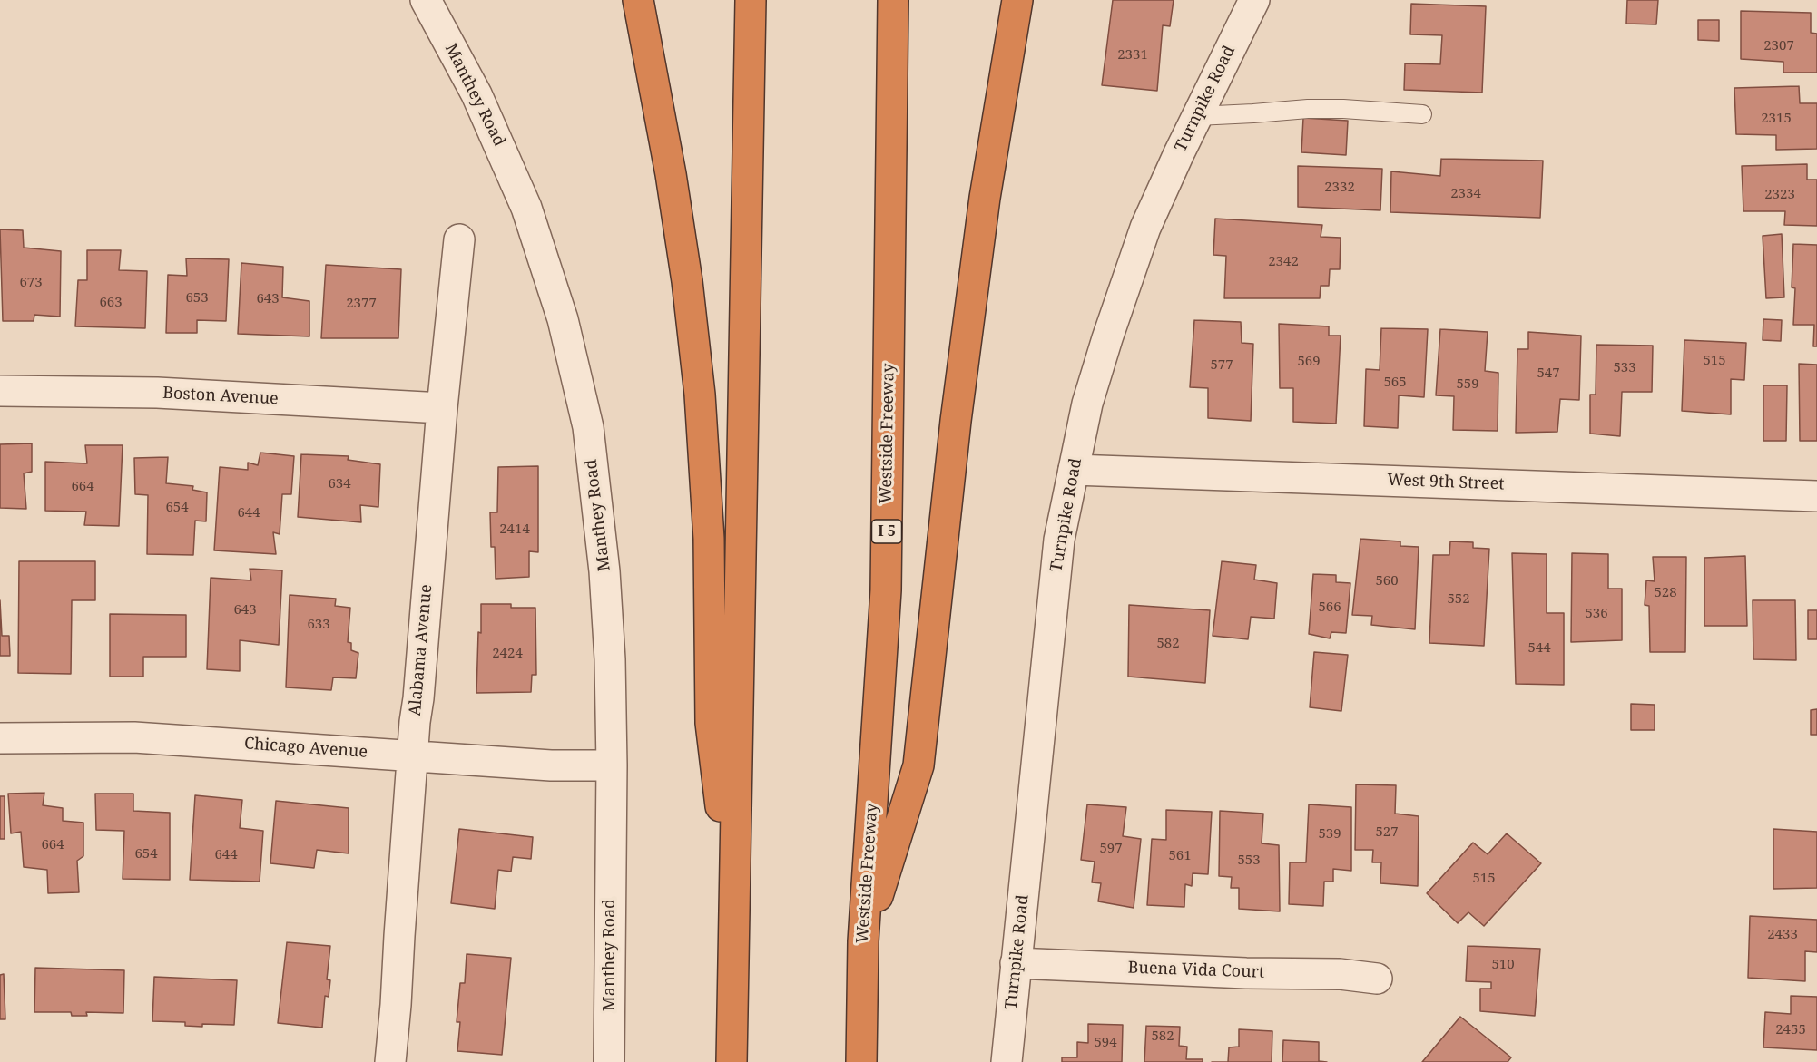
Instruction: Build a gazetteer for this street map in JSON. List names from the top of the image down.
{
  "streets": {
    "highway": ["Westside Freeway", "I 5"],
    "street": [
      "Manthey Road",
      "Turnpike Road",
      "Boston Avenue",
      "West 9th Street",
      "Alabama Avenue",
      "Chicago Avenue",
      "Buena Vida Court"
    ]
  },
  "crossings": [
    ["Manthey Road", "Chicago Avenue"],
    ["Turnpike Road", "West 9th Street"],
    ["Turnpike Road", "Buena Vida Court"],
    ["Boston Avenue", "Alabama Avenue"],
    ["Alabama Avenue", "Chicago Avenue"]
  ],
  "house_numbers": [
    "2307",
    "2331",
    "2315",
    "2332",
    "2334",
    "2323",
    "2342",
    "673",
    "653",
    "643",
    "663",
    "2377",
    "515",
    "569",
    "577",
    "533",
    "547",
    "565",
    "559",
    "634",
    "664",
    "654",
    "644",
    "2414",
    "560",
    "528",
    "552",
    "566",
    "643",
    "536",
    "633",
    "582",
    "544",
    "2424",
    "527",
    "539",
    "664",
    "597",
    "654",
    "644",
    "561",
    "553",
    "515",
    "2433",
    "510",
    "2455",
    "582",
    "594"
  ]
}
